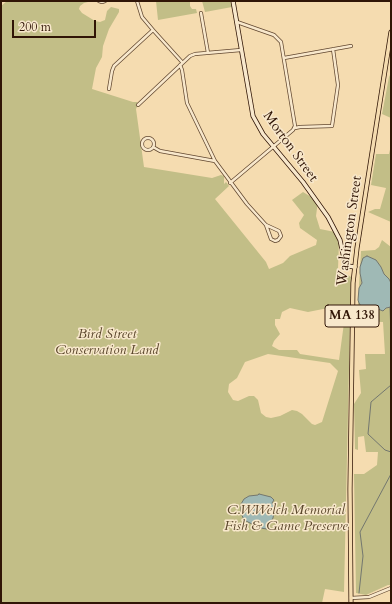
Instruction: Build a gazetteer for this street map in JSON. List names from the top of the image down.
{
  "streets": {
    "main road": ["Washington Street", "MA 138"],
    "street": ["Morton Street"]
  },
  "crossings": [
    ["Morton Street", "Washington Street"]
  ],
  "parks": ["Bird Street Conservation Land", "C.W.Welch Memorial Fish & Game Preserve"],
  "scale_bar": "200 m"
}
